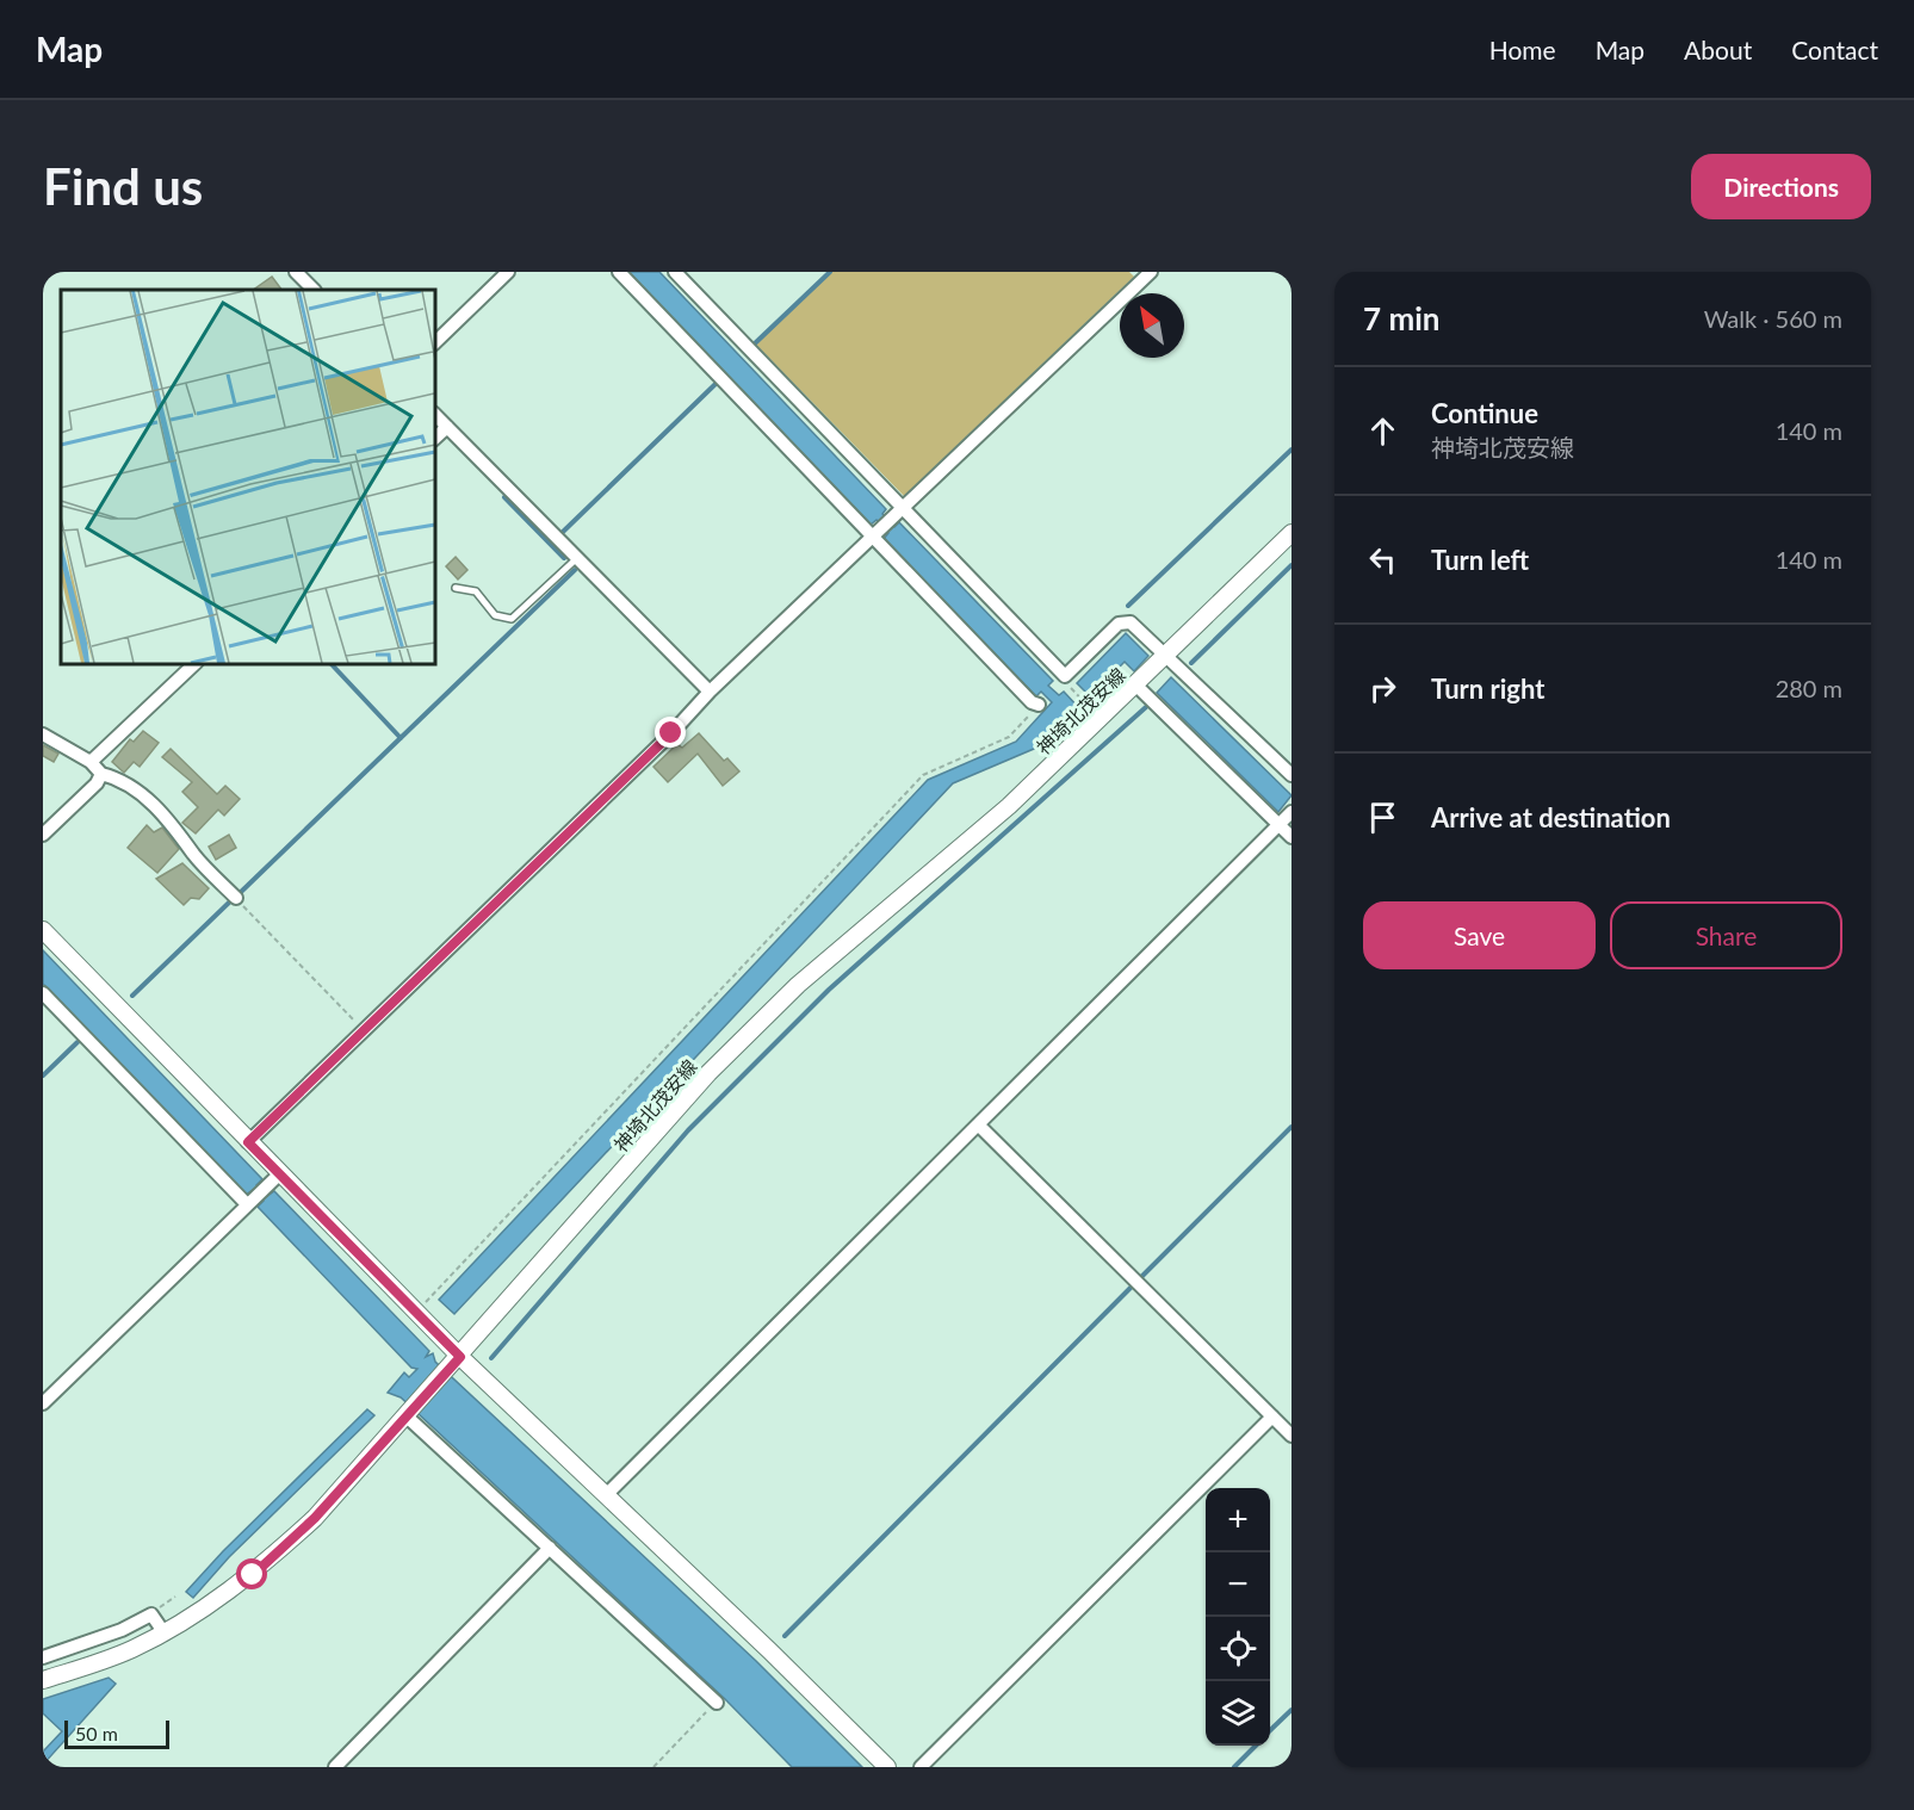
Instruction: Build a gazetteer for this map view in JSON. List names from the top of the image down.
{
  "streets": {
    "main road": ["神埼北茂安線"]
  },
  "scale_bar": "50 m",
  "north": "top left",
  "page": {
    "header": "Map",
    "nav": [
      "Home",
      "Map",
      "About",
      "Contact"
    ],
    "buttons": [
      "Directions",
      ["Save", "Share"]
    ],
    "title": "Find us",
    "heading": ["7 min", "Walk · 560 m"],
    "list": [
      ["Continue", "神埼北茂安線", "140 m"],
      ["Turn left", "140 m"],
      ["Turn right", "280 m"],
      "Arrive at destination"
    ],
    "map_buttons": ["+", "−"],
    "scale": "50 m"
  }
}
